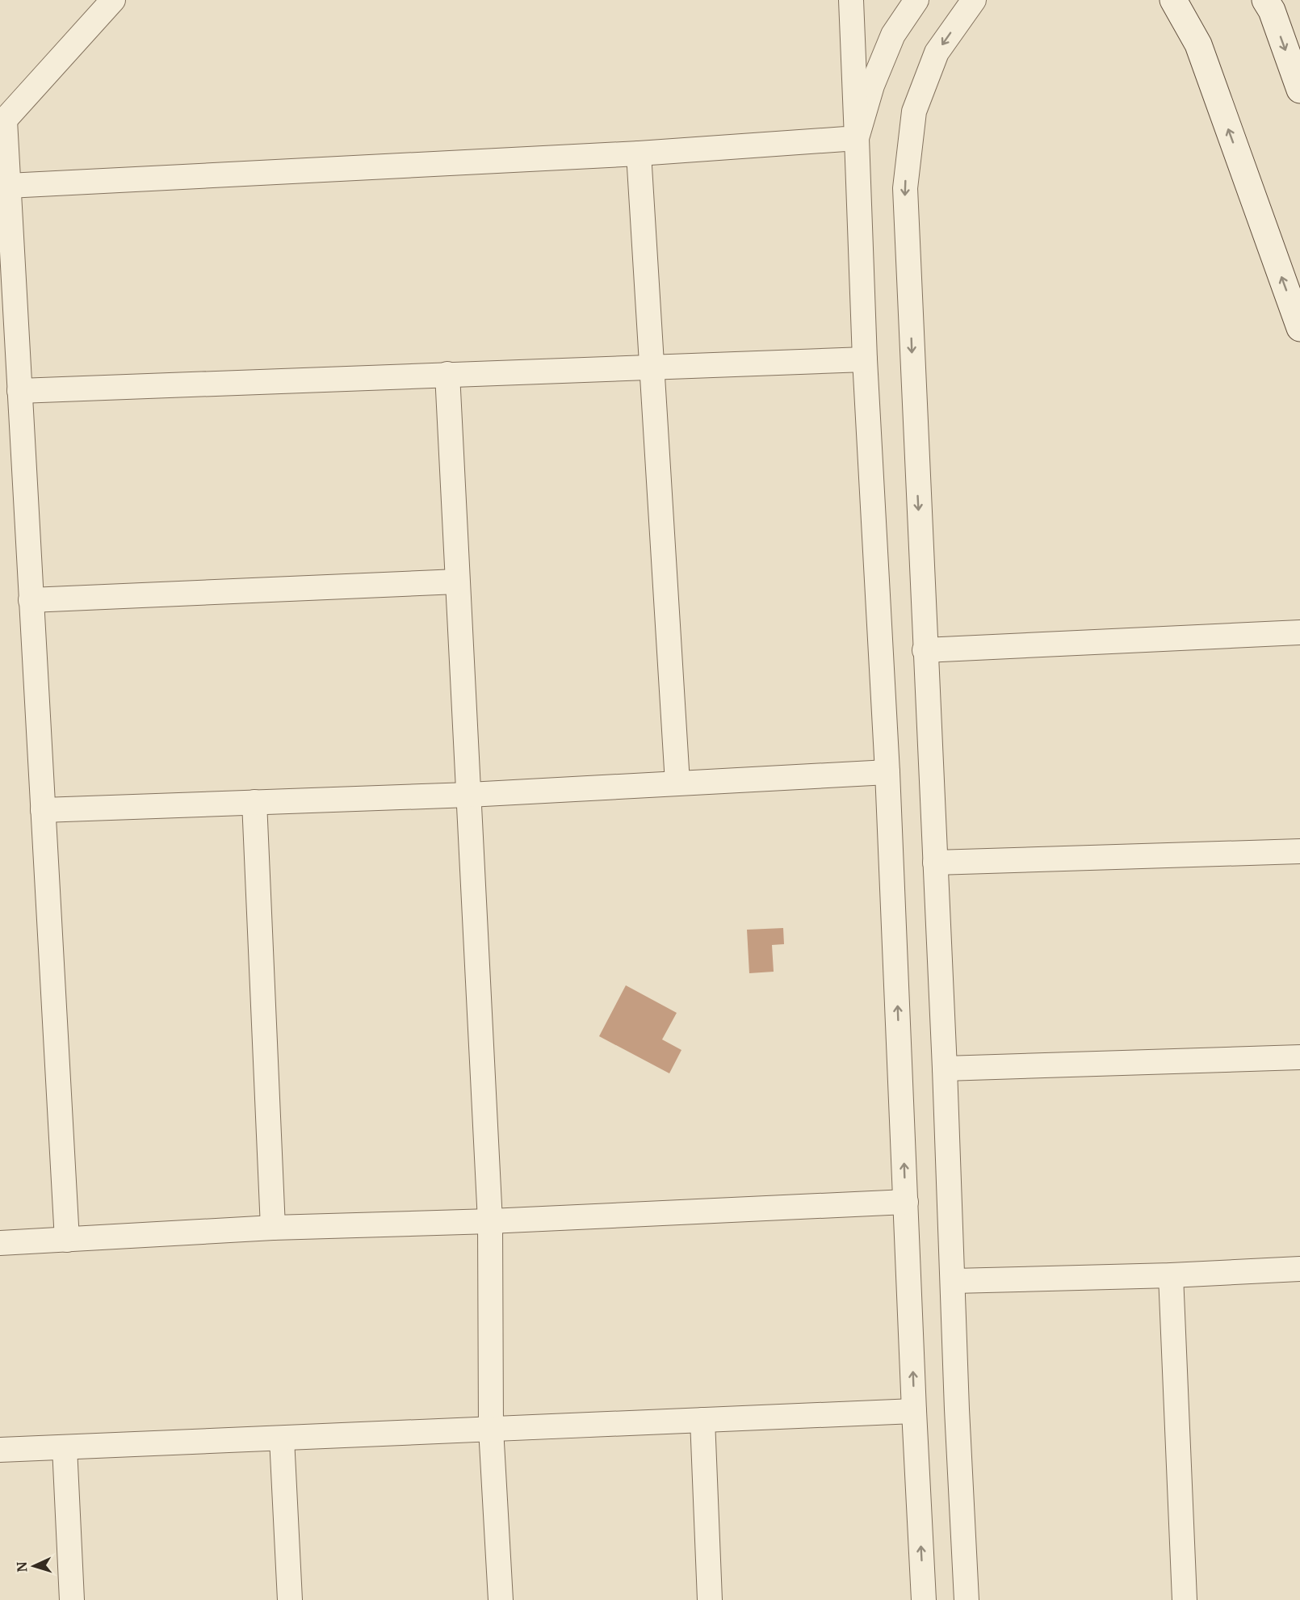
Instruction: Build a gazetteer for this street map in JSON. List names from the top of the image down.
{
  "north": "left"
}
